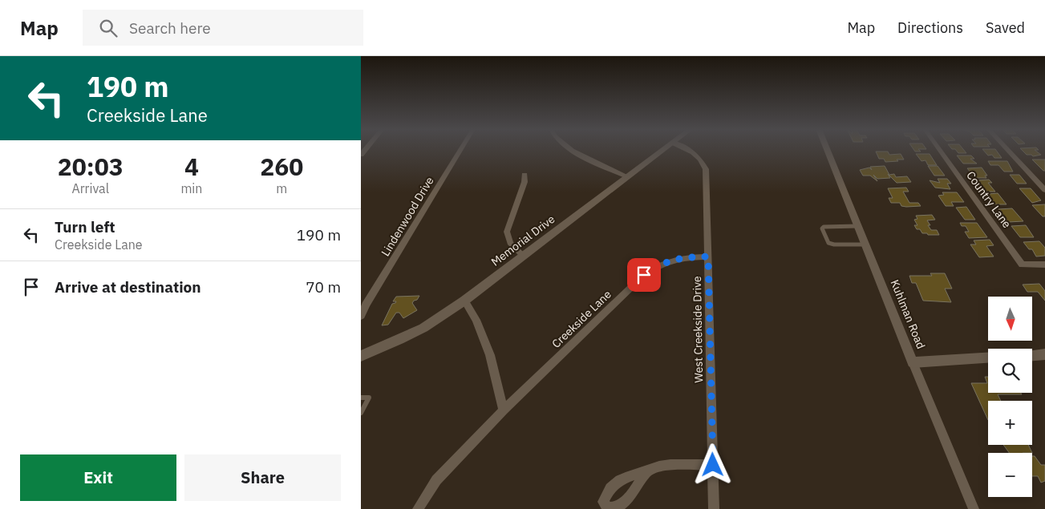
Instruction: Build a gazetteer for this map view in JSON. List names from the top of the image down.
{
  "streets": {
    "street": [
      "Country Lane",
      "Lindenwood Drive",
      "Memorial Drive",
      "Kuhlman Road",
      "Creekside Lane",
      "West Creekside Drive"
    ]
  },
  "crossings": [
    ["Creekside Lane", "West Creekside Drive"]
  ],
  "north": "bottom",
  "page": {
    "header": "Map",
    "search": "Search here",
    "nav": ["Map", "Directions", "Saved"],
    "turn": ["190 m", "Creekside Lane"],
    "eta": [
      "20:03",
      "Arrival",
      "4",
      "min",
      "260",
      "m"
    ],
    "list": [
      {
        "name": "Turn left",
        "note": "Creekside Lane",
        "value": "190 m"
      },
      {
        "name": "Arrive at destination",
        "value": "70 m"
      }
    ],
    "map_buttons": ["+", "−"],
    "buttons": ["Exit", "Share"]
  }
}
